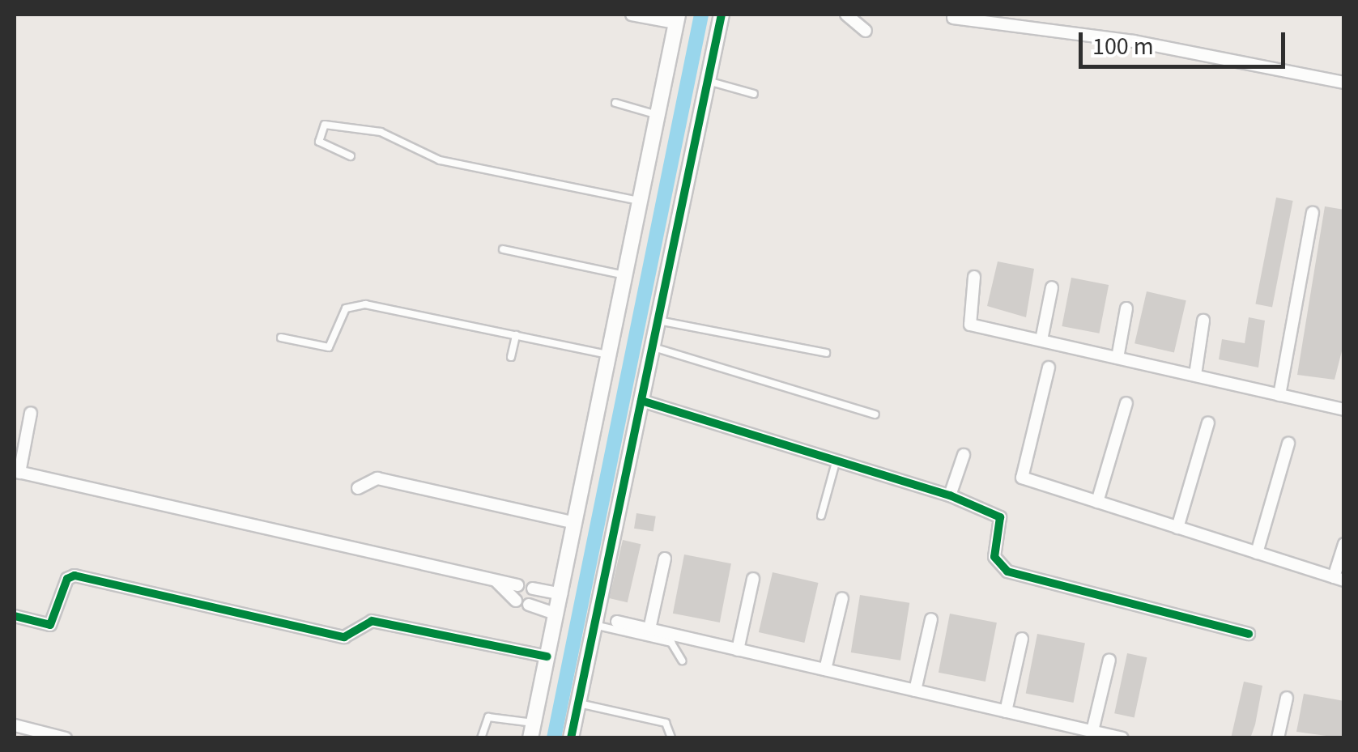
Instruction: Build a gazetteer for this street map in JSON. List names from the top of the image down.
{
  "scale_bar": "100 m"
}
